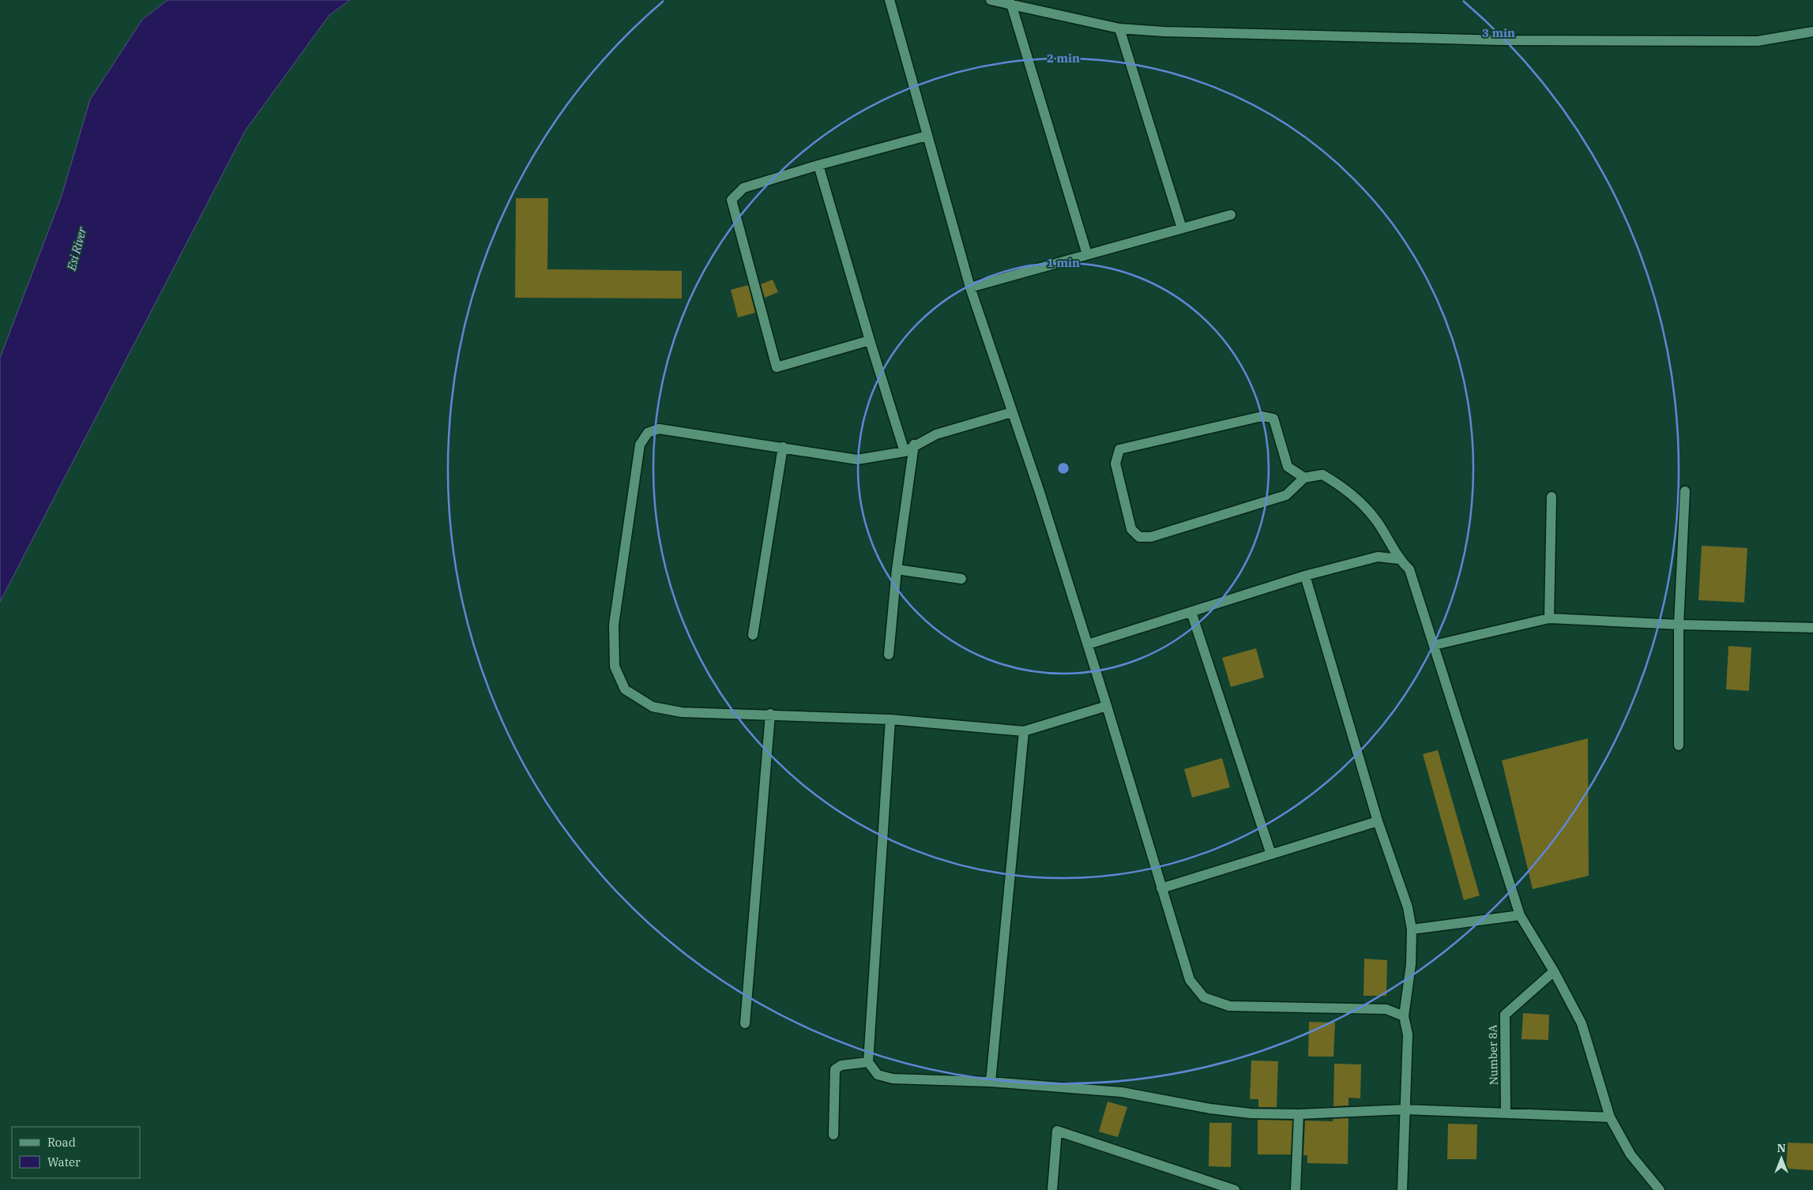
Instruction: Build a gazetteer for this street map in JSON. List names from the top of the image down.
{
  "streets": {
    "street": ["Number 8A"]
  },
  "water": ["Esi River"],
  "legend": ["Road", "Water"],
  "north": "top",
  "rings": ["3 min", "2 min", "1 min"]
}
